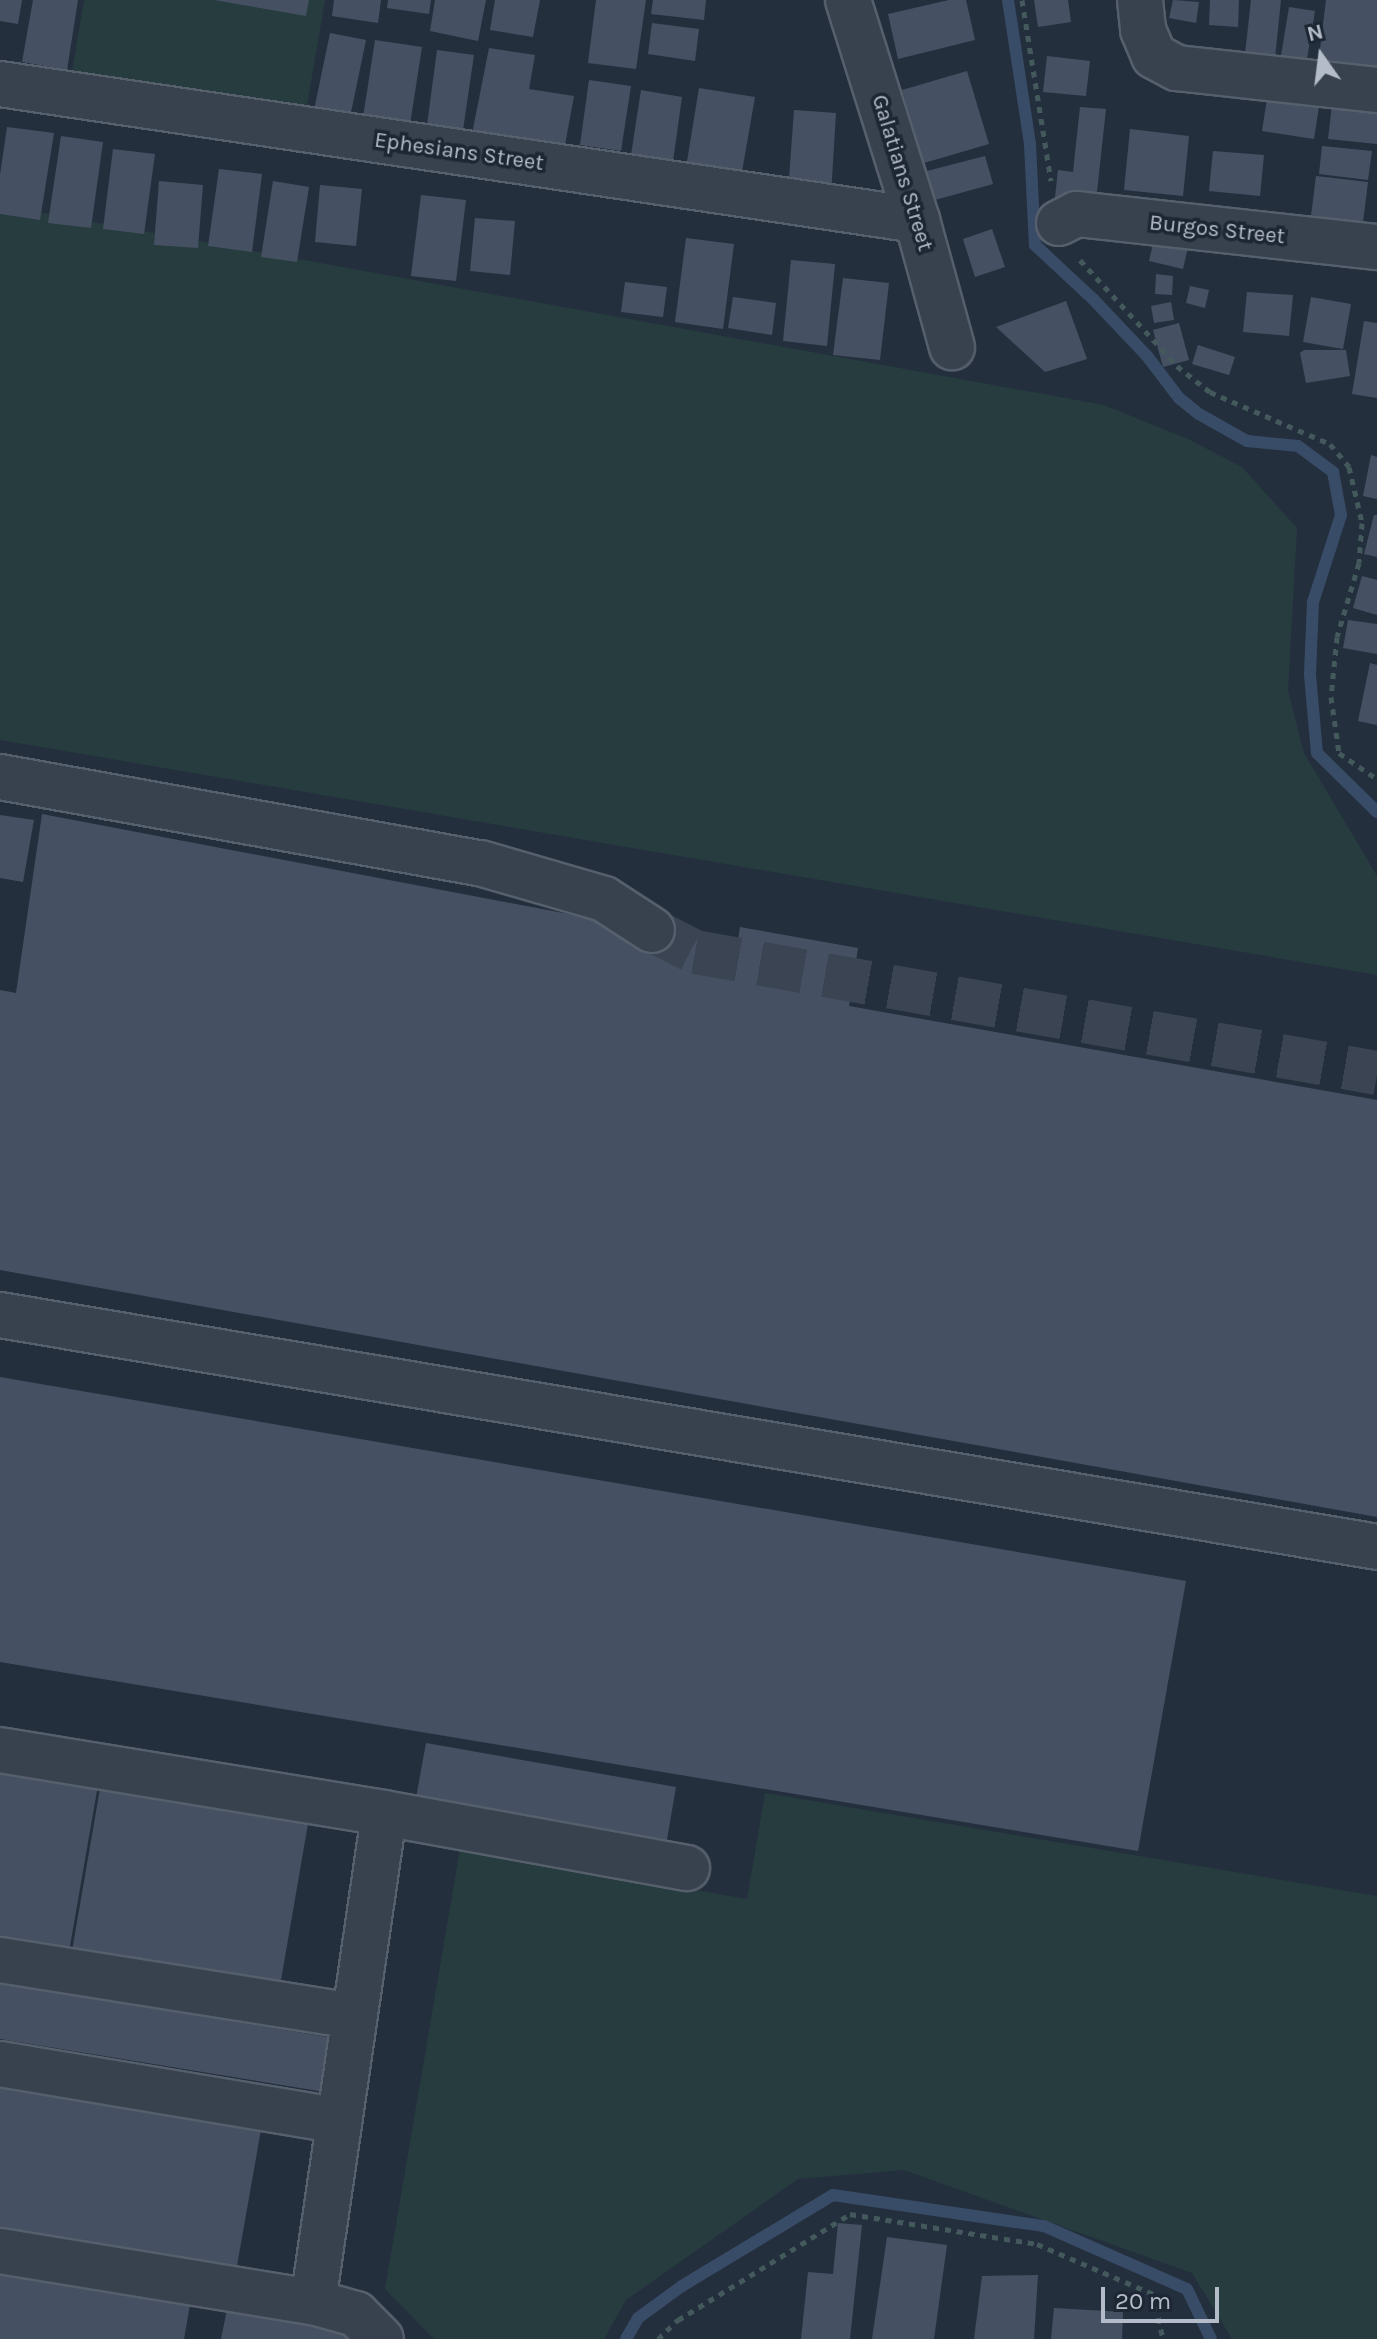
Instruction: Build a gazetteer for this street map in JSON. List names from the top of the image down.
{
  "streets": {
    "street": ["Ephesians Street", "Galatians Street", "Burgos Street"]
  },
  "crossings": [
    ["Ephesians Street", "Galatians Street"]
  ],
  "scale_bar": "20 m",
  "north": "top"
}
